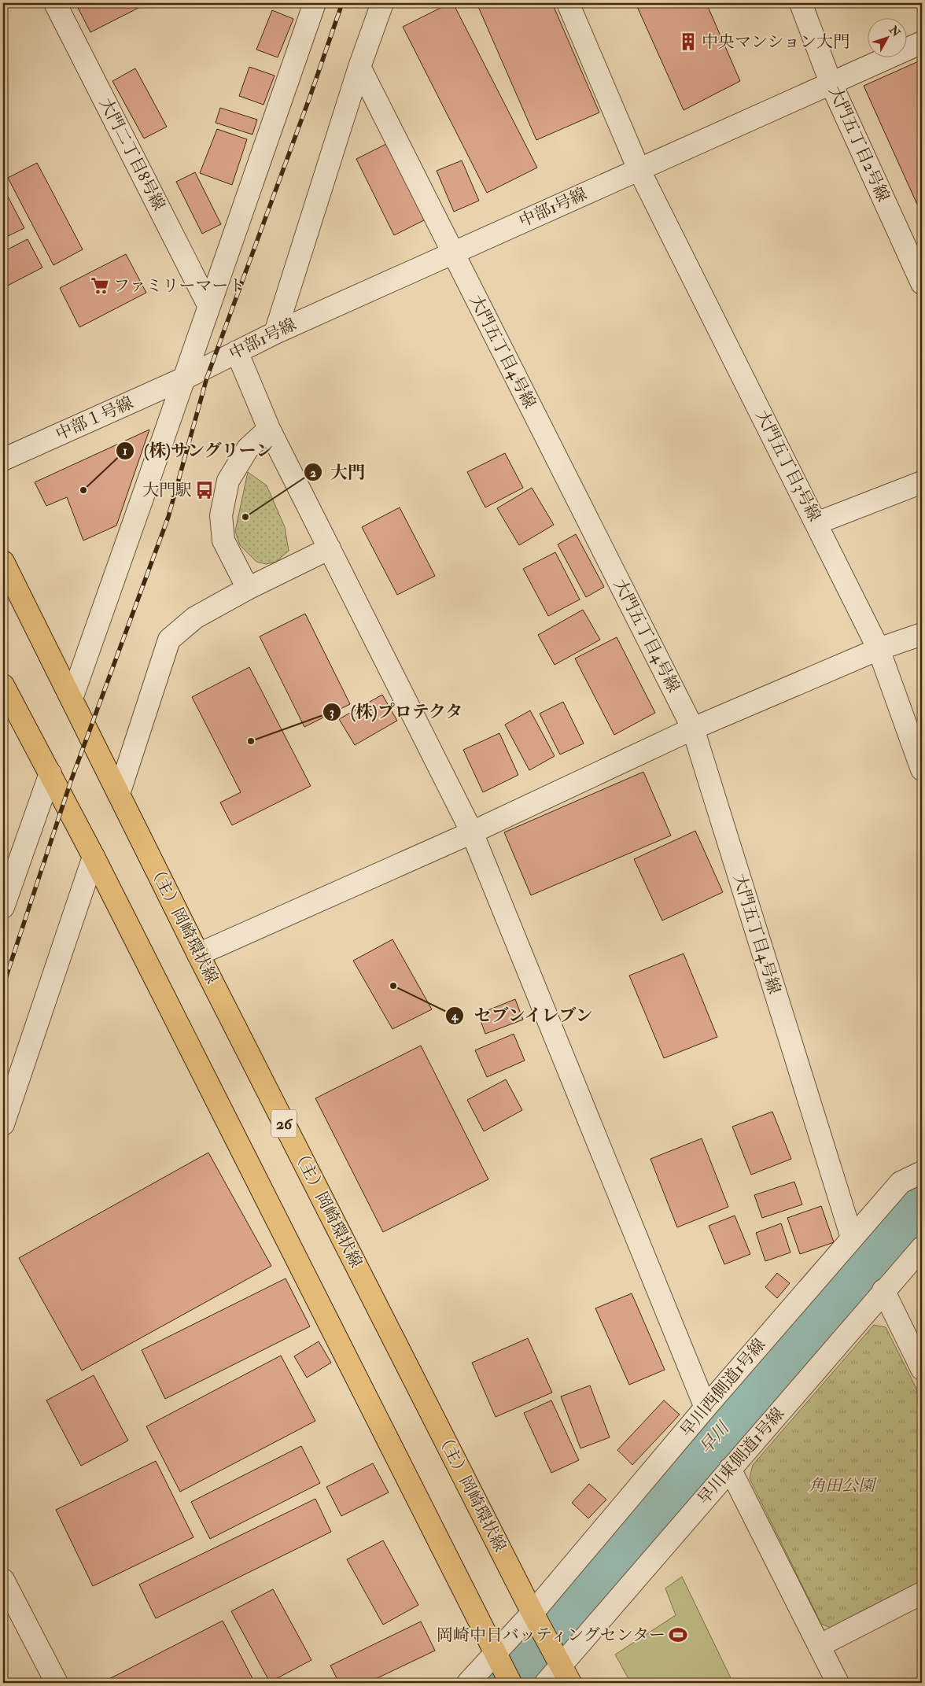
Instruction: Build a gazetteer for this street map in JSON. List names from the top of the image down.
{
  "streets": {
    "main road": ["（主）岡崎環状線", "26"],
    "street": [
      "大門五丁目2号線",
      "大門二丁目8号線",
      "中部1号線",
      "大門五丁目4号線",
      "中部１号線",
      "大門五丁目3号線",
      "早川西側道1号線",
      "早川東側道1号線"
    ]
  },
  "crossings": [
    ["大門五丁目2号線", "中部1号線"],
    ["中部1号線", "大門五丁目4号線"],
    ["中部1号線", "中部１号線"],
    ["中部1号線", "大門五丁目3号線"],
    ["大門五丁目4号線", "早川西側道1号線"],
    ["（主）岡崎環状線", "早川西側道1号線"],
    ["（主）岡崎環状線", "早川東側道1号線"]
  ],
  "water": ["早川"],
  "parks": ["角田公園"],
  "places": {
    "building": ["中央マンション大門"],
    "supermarket": ["ファミリーマート"],
    "other": [
      "(株)サングリーン",
      "大門",
      "(株)プロテクタ",
      "セブンイレブン"
    ],
    "bus stop": ["大門駅"],
    "sports": ["岡崎中日バッティングセンター"]
  },
  "north": "top right"
}
